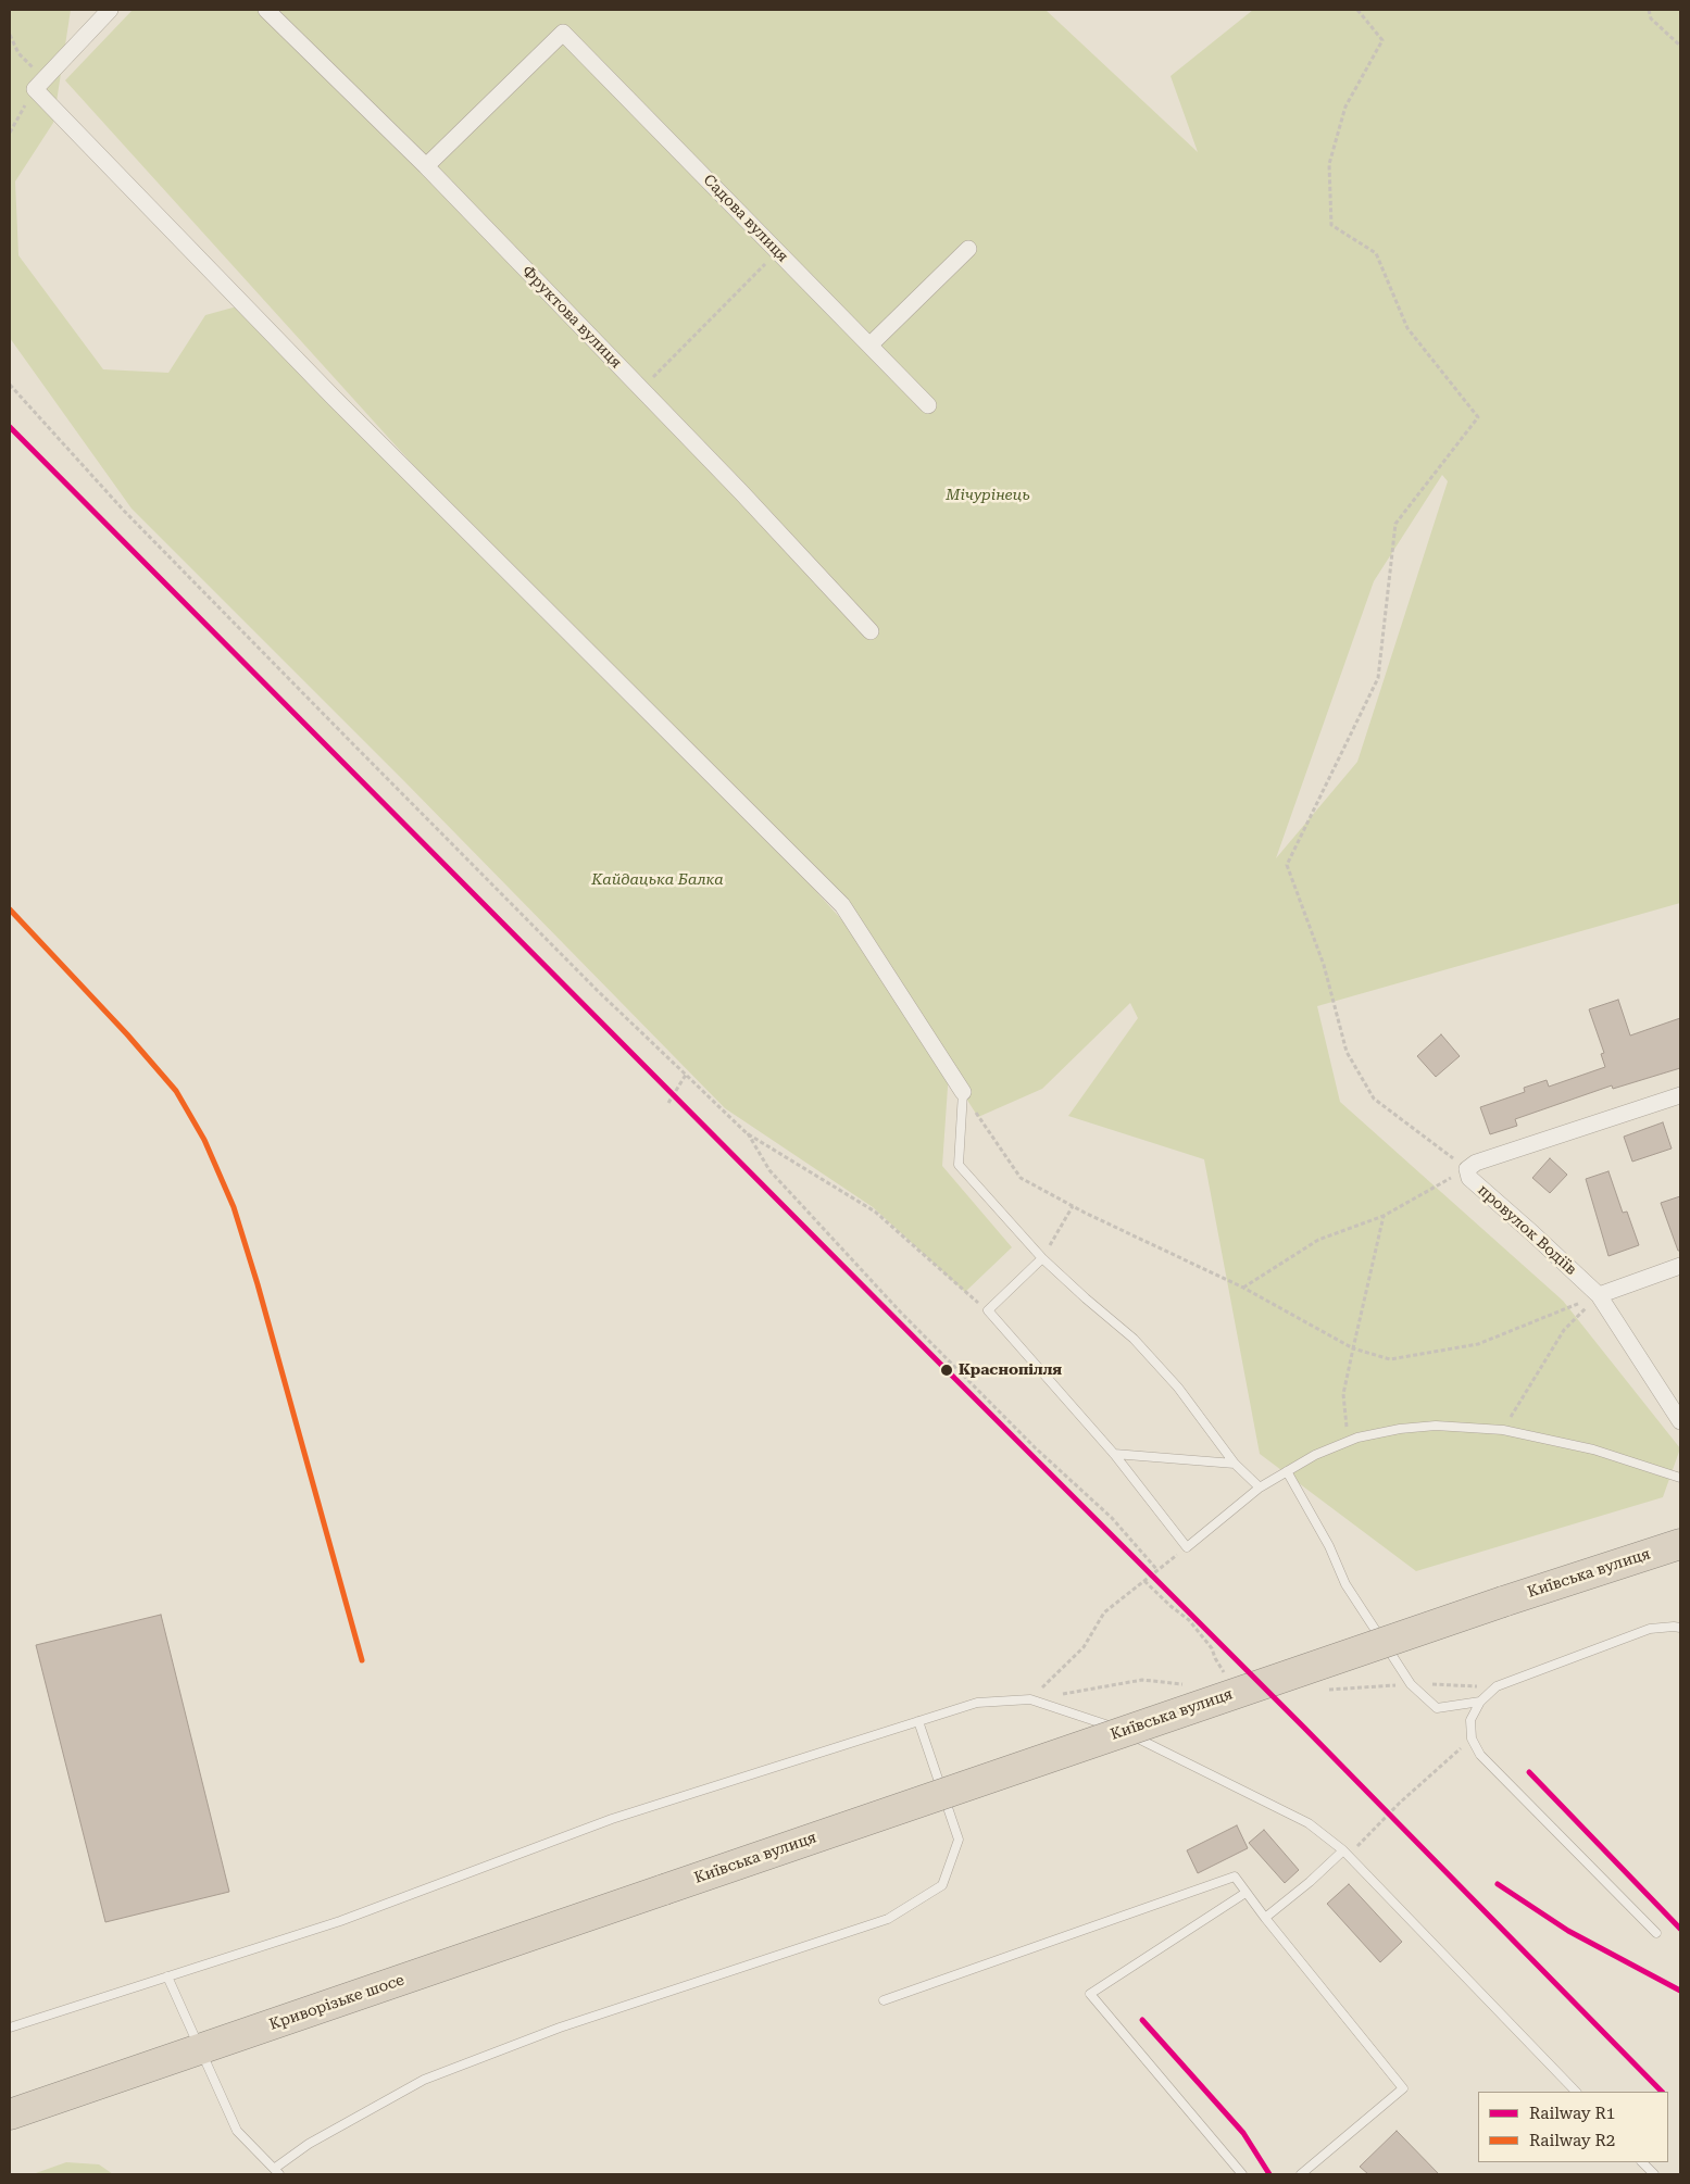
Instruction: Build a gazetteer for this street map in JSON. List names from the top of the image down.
{
  "streets": {
    "highway": ["Київська вулиця", "Криворізьке шосе"],
    "street": ["Садова вулиця", "Фруктова вулиця", "провулок Водіїв"]
  },
  "crossings": [
    ["Садова вулиця", "Фруктова вулиця"],
    ["Київська вулиця", "Криворізьке шосе"]
  ],
  "parks": ["Мічурінець", "Кайдацька Балка"],
  "places": ["Краснопілля"],
  "lines": ["rail line R1", "rail line R2"],
  "legend": ["Railway R1", "Railway R2"]
}
